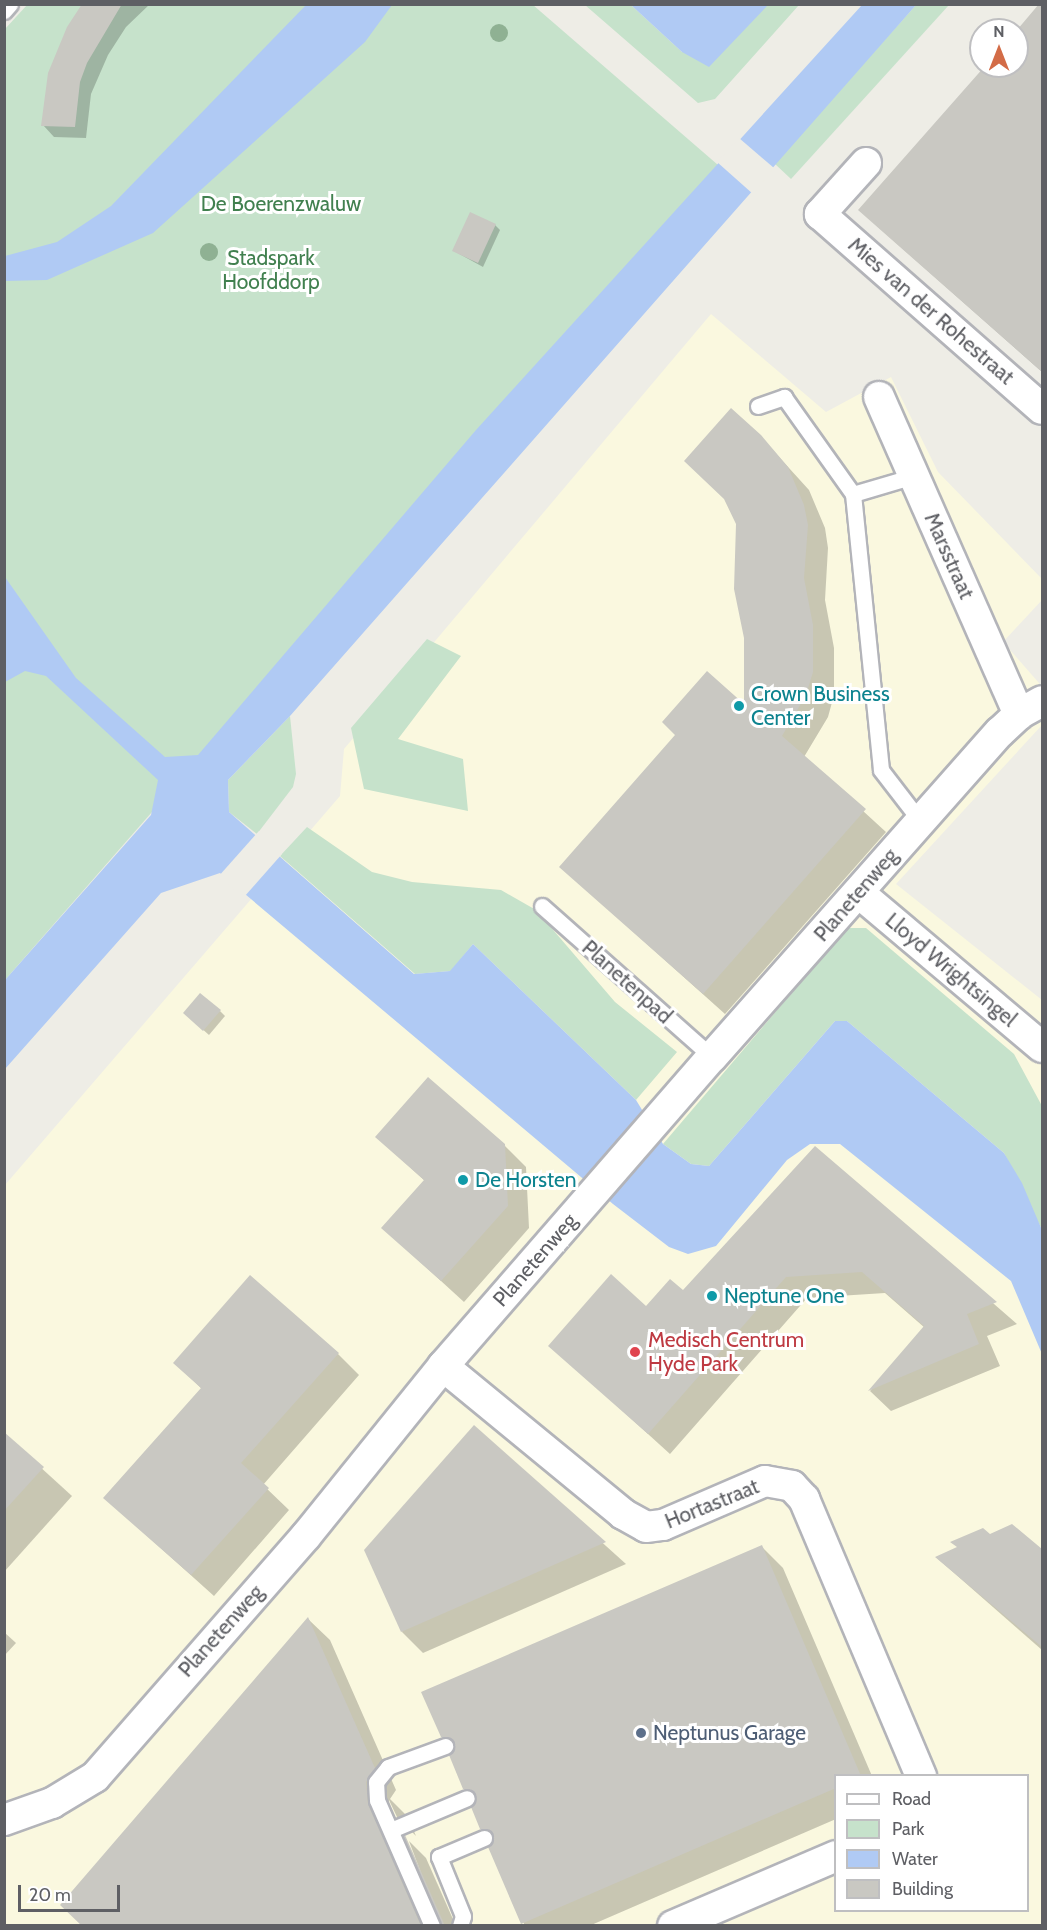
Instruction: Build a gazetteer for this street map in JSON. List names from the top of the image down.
{
  "streets": {
    "street": [
      "Mies van der Rohestraat",
      "Marsstraat",
      "Planetenweg",
      "Lloyd Wrightsingel",
      "Hortastraat"
    ],
    "lane": ["Planetenpad"]
  },
  "crossings": [
    ["Marsstraat", "Planetenweg"],
    ["Planetenweg", "Lloyd Wrightsingel"],
    ["Planetenweg", "Planetenpad"],
    ["Planetenweg", "Hortastraat"]
  ],
  "parks": ["De Boerenzwaluw", "Stadspark Hoofddorp"],
  "places": [
    "Crown Business Center",
    "De Horsten",
    "Neptune One",
    "Medisch Centrum Hyde Park",
    "Neptunus Garage"
  ],
  "legend": [
    "Road",
    "Park",
    "Water",
    "Building"
  ],
  "scale_bar": "20 m",
  "north": "top"
}
